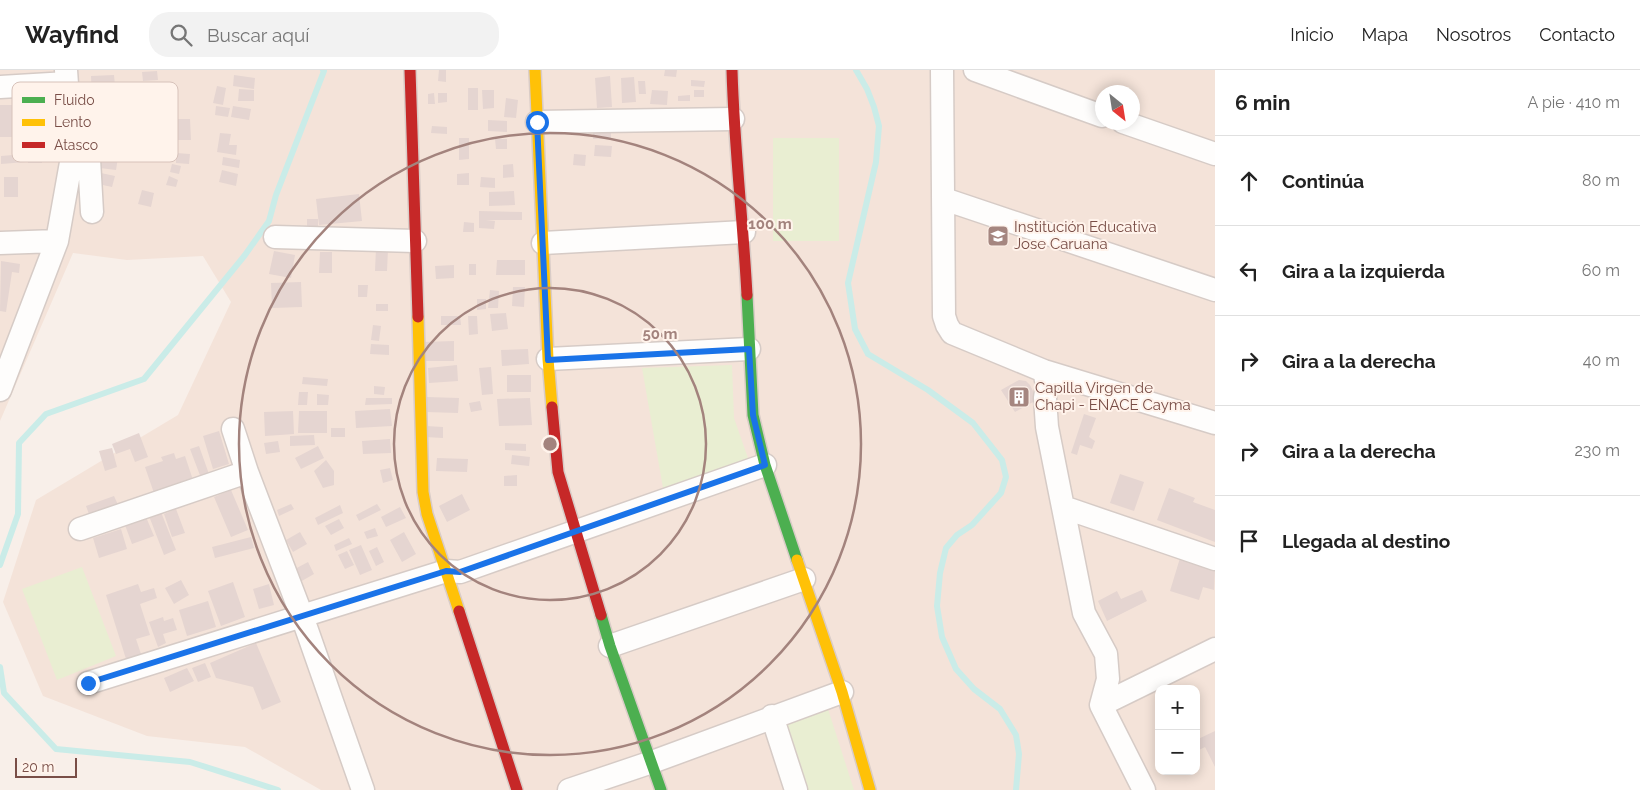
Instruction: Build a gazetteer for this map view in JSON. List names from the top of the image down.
{
  "places": {
    "school or university": ["Institución Educativa Jose Caruana"],
    "building": ["Capilla Virgen de Chapi - ENACE Cayma"]
  },
  "legend": ["Fluido", "Lento", "Atasco"],
  "scale_bar": "20 m",
  "north": "bottom right",
  "page": {
    "header": "Wayfind",
    "search": "Buscar aquí",
    "nav": [
      "Inicio",
      "Mapa",
      "Nosotros",
      "Contacto"
    ],
    "heading": ["6 min", "A pie · 410 m"],
    "list": [
      ["Continúa", "80 m"],
      ["Gira a la izquierda", "60 m"],
      ["Gira a la derecha", "40 m"],
      ["Gira a la derecha", "230 m"],
      "Llegada al destino"
    ],
    "map_buttons": ["+", "−"],
    "scale": "20 m"
  },
  "rings": ["100 m", "50 m"]
}
